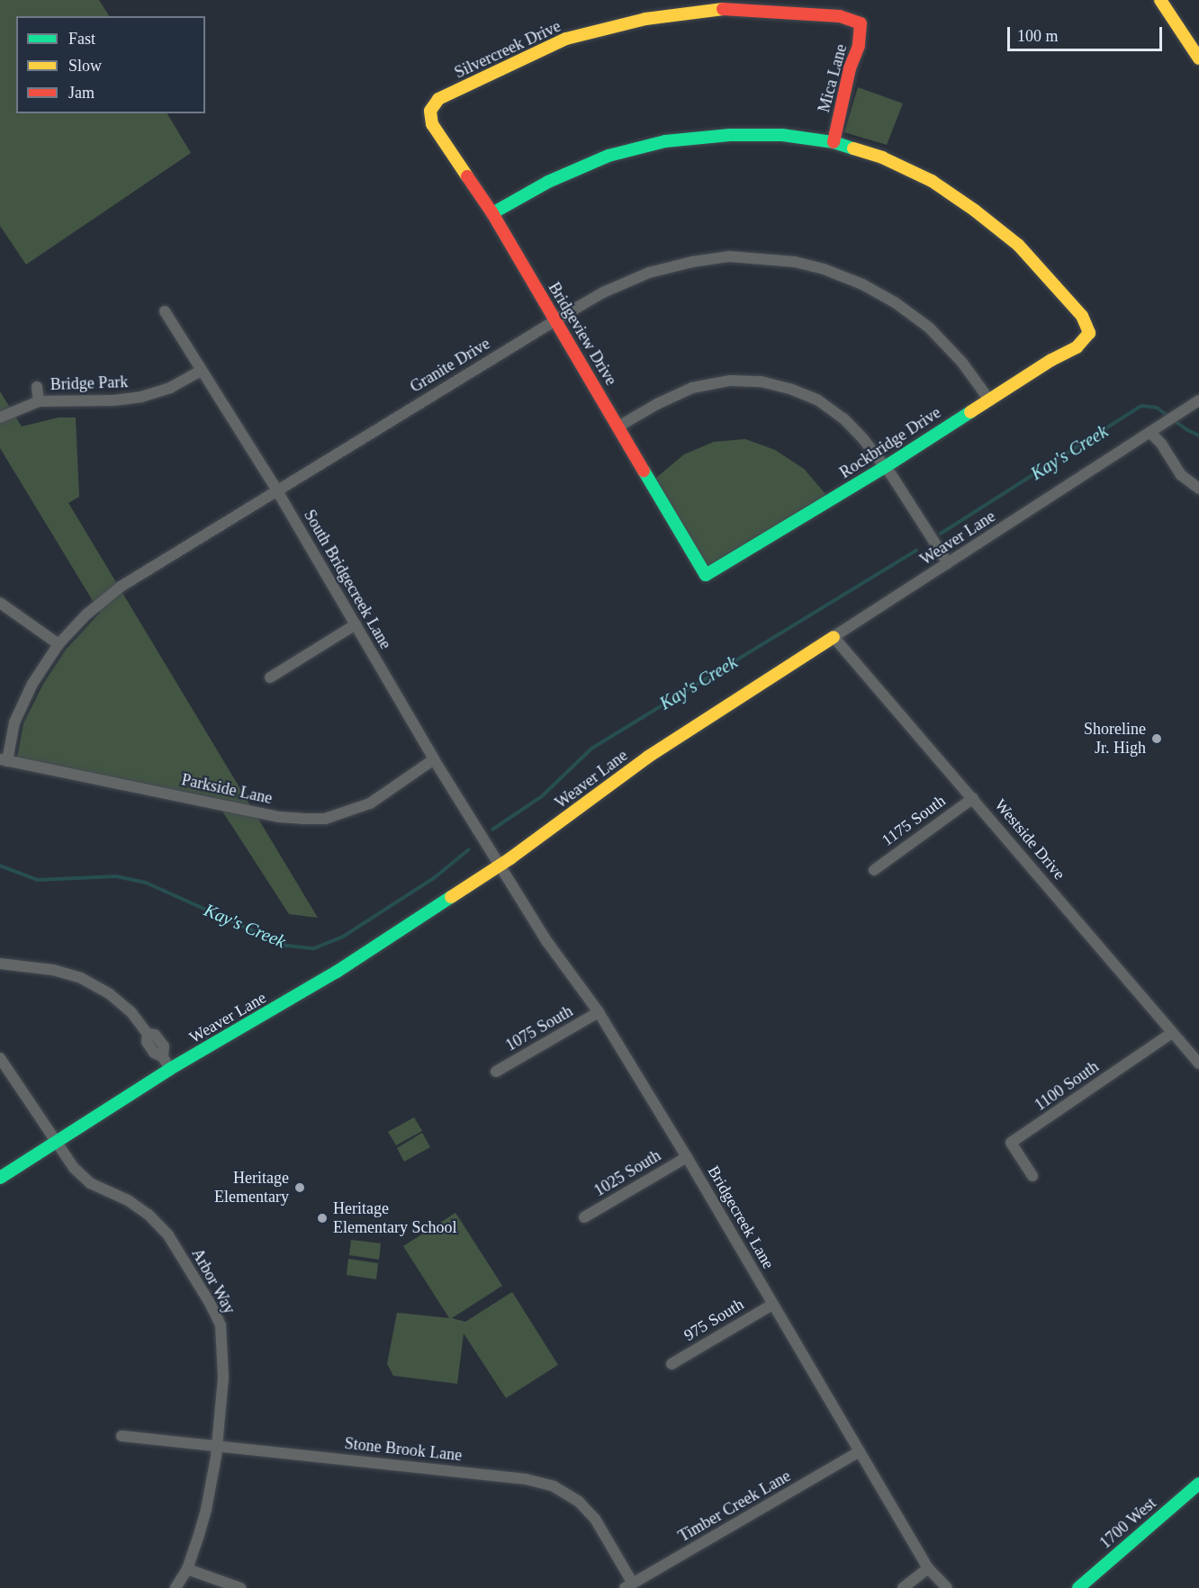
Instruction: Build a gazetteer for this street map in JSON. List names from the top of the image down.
{
  "streets": {
    "main road": [
      "Silvercreek Drive",
      "Mica Lane",
      "Bridgeview Drive",
      "Rockbridge Drive",
      "Weaver Lane",
      "1700 West"
    ],
    "street": [
      "Granite Drive",
      "Bridge Park",
      "South Bridgecreek Lane",
      "Parkside Lane",
      "1175 South",
      "Westside Drive",
      "1075 South",
      "1100 South",
      "1025 South",
      "Bridgecreek Lane",
      "Arbor Way",
      "975 South",
      "Stone Brook Lane",
      "Timber Creek Lane"
    ]
  },
  "crossings": [
    ["Silvercreek Drive", "Mica Lane"],
    ["Silvercreek Drive", "Bridgeview Drive"],
    ["Mica Lane", "Rockbridge Drive"],
    ["Bridgeview Drive", "Granite Drive"],
    ["Bridgeview Drive", "Rockbridge Drive"],
    ["Granite Drive", "Rockbridge Drive"],
    ["Granite Drive", "South Bridgecreek Lane"],
    ["Granite Drive", "Parkside Lane"],
    ["Bridge Park", "South Bridgecreek Lane"],
    ["Weaver Lane", "South Bridgecreek Lane"],
    ["Weaver Lane", "Westside Drive"],
    ["Weaver Lane", "Bridgecreek Lane"],
    ["Weaver Lane", "Arbor Way"],
    ["South Bridgecreek Lane", "Parkside Lane"],
    ["South Bridgecreek Lane", "Bridgecreek Lane"],
    ["1175 South", "Westside Drive"],
    ["Westside Drive", "1100 South"],
    ["1075 South", "Bridgecreek Lane"],
    ["1025 South", "Bridgecreek Lane"],
    ["Bridgecreek Lane", "975 South"],
    ["Bridgecreek Lane", "Timber Creek Lane"],
    ["Arbor Way", "Stone Brook Lane"],
    ["Stone Brook Lane", "Timber Creek Lane"]
  ],
  "water": ["Kay's Creek"],
  "places": ["Shoreline Jr. High", "Heritage Elementary", "Heritage Elementary School"],
  "legend": ["Fast", "Slow", "Jam"],
  "scale_bar": "100 m"
}
